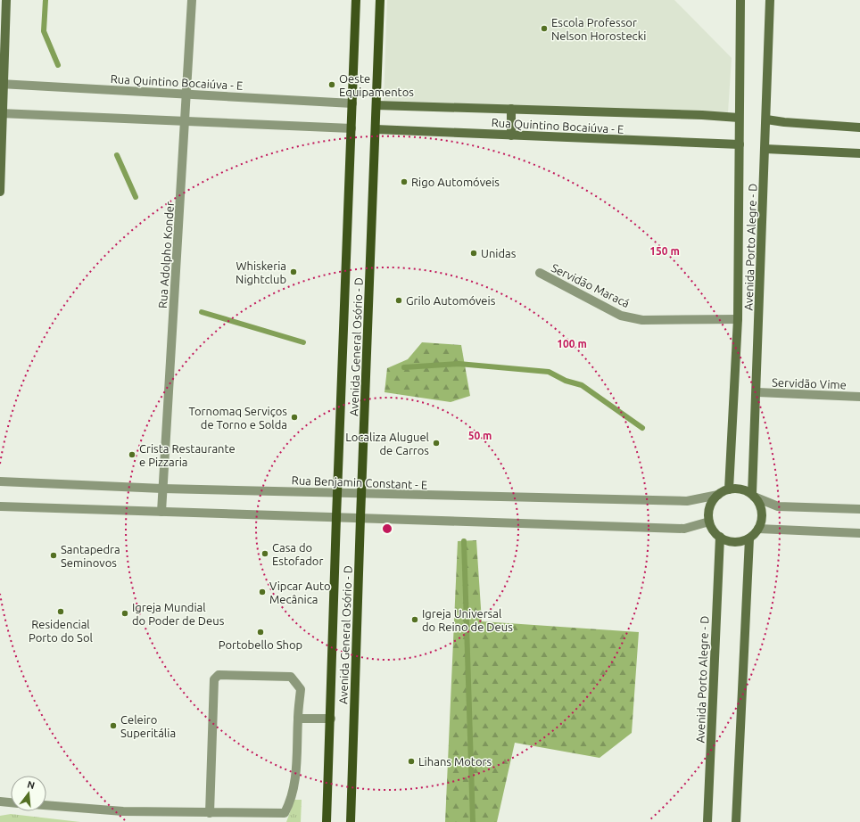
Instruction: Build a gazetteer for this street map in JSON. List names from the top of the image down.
{
  "streets": {
    "main road": ["Avenida General Osório - D"],
    "street": [
      "Rua Quintino Bocaiúva - E",
      "Avenida Porto Alegre - D",
      "Rua Adolpho Konder",
      "Servidão Maracá",
      "Servidão Vime",
      "Rua Benjamin Constant - E"
    ]
  },
  "crossings": [
    ["Rua Quintino Bocaiúva - E", "Avenida Porto Alegre - D"],
    ["Rua Quintino Bocaiúva - E", "Rua Adolpho Konder"],
    ["Rua Quintino Bocaiúva - E", "Avenida General Osório - D"],
    ["Avenida Porto Alegre - D", "Servidão Maracá"],
    ["Avenida Porto Alegre - D", "Servidão Vime"],
    ["Avenida Porto Alegre - D", "Rua Benjamin Constant - E"],
    ["Rua Adolpho Konder", "Rua Benjamin Constant - E"],
    ["Avenida General Osório - D", "Rua Benjamin Constant - E"]
  ],
  "places": [
    "Escola Professor Nelson Horostecki",
    "Oeste Equipamentos",
    "Rigo Automóveis",
    "Unidas",
    "Whiskeria Nightclub",
    "Grilo Automóveis",
    "Tornomaq Serviços de Torno e Solda",
    "Localiza Aluguel de Carros",
    "Crista Restaurante e Pizzaria",
    "Casa do Estofador",
    "Santapedra Seminovos",
    "Vipcar Auto Mecânica",
    "Residencial Porto do Sol",
    "Igreja Mundial do Poder de Deus",
    "Igreja Universal do Reino de Deus",
    "Portobello Shop",
    "Celeiro Superitália",
    "Lihans Motors"
  ],
  "north": "top",
  "rings": ["150 m", "100 m", "50 m"]
}
